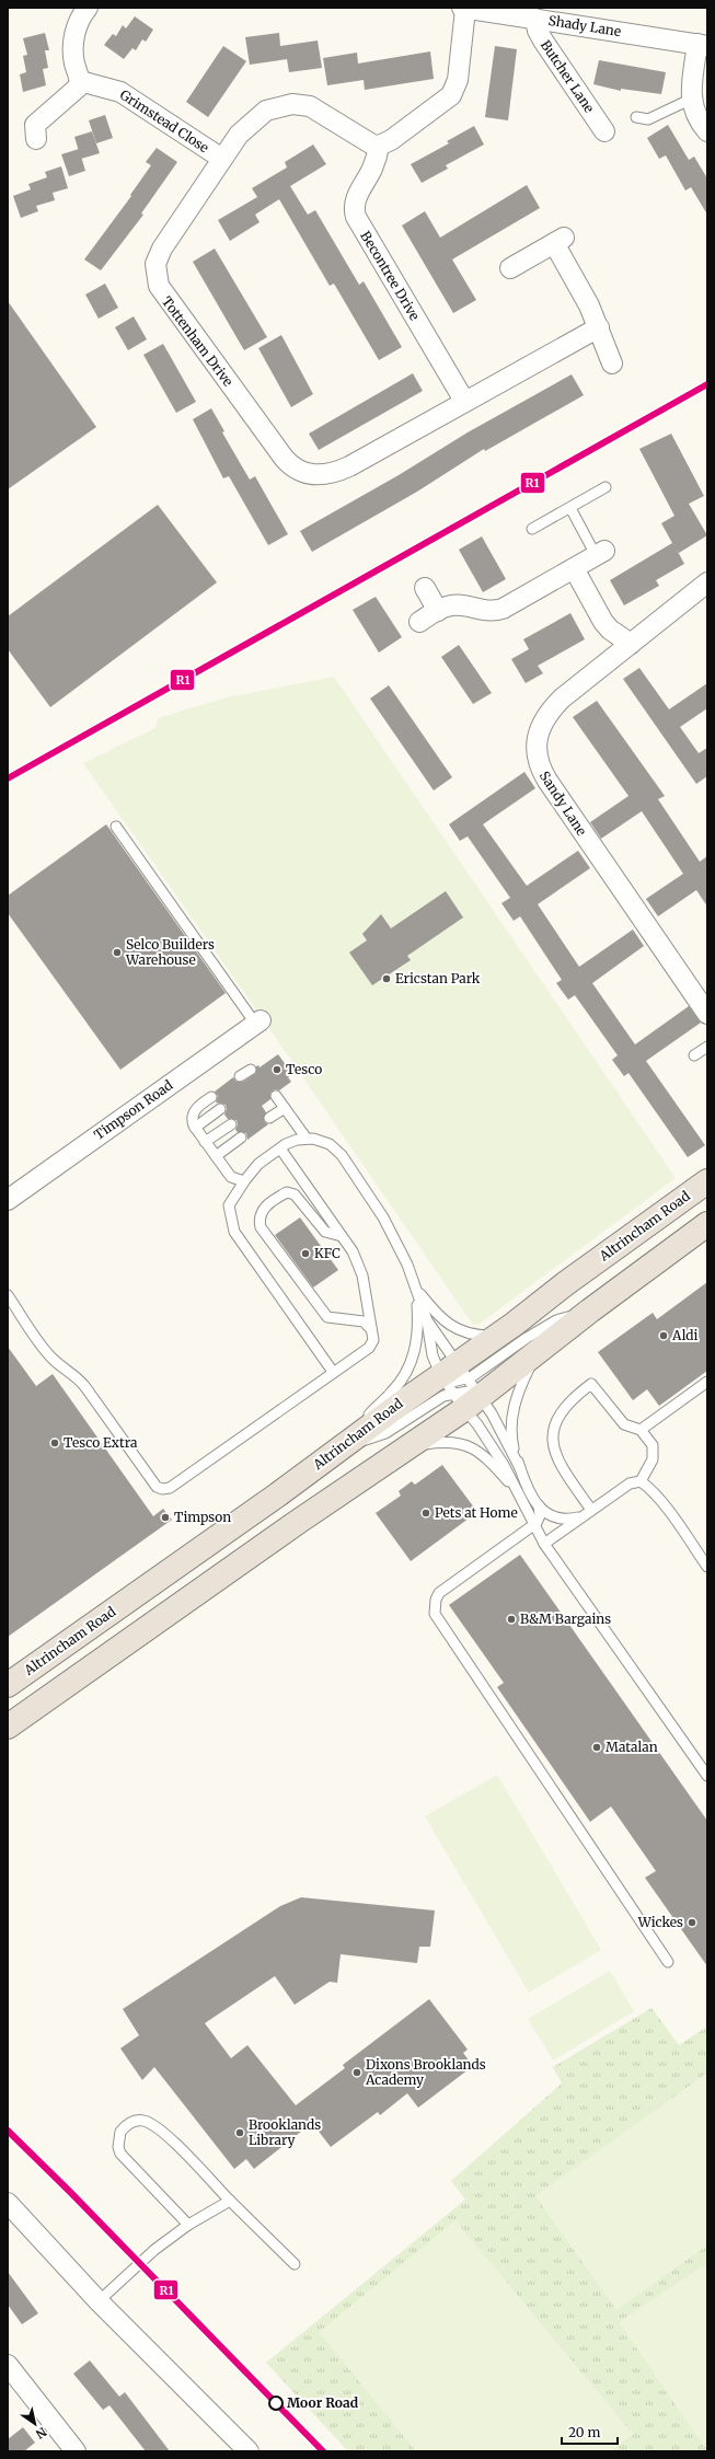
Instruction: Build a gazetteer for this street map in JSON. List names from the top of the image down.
{
  "streets": {
    "highway": ["Altrincham Road"],
    "street": [
      "Shady Lane",
      "Butcher Lane",
      "Grimstead Close",
      "Becontree Drive",
      "Tottenham Drive",
      "Sandy Lane",
      "Timpson Road"
    ]
  },
  "crossings": [
    ["Shady Lane", "Butcher Lane"],
    ["Grimstead Close", "Tottenham Drive"],
    ["Becontree Drive", "Tottenham Drive"]
  ],
  "places": [
    "Selco Builders Warehouse",
    "Ericstan Park",
    "Tesco",
    "KFC",
    "Aldi",
    "Tesco Extra",
    "Pets at Home",
    "Timpson",
    "B&M Bargains",
    "Matalan",
    "Wickes",
    "Dixons Brooklands Academy",
    "Brooklands Library",
    "Moor Road"
  ],
  "lines": ["transit line R1"],
  "scale_bar": "20 m",
  "north": "bottom right"
}
